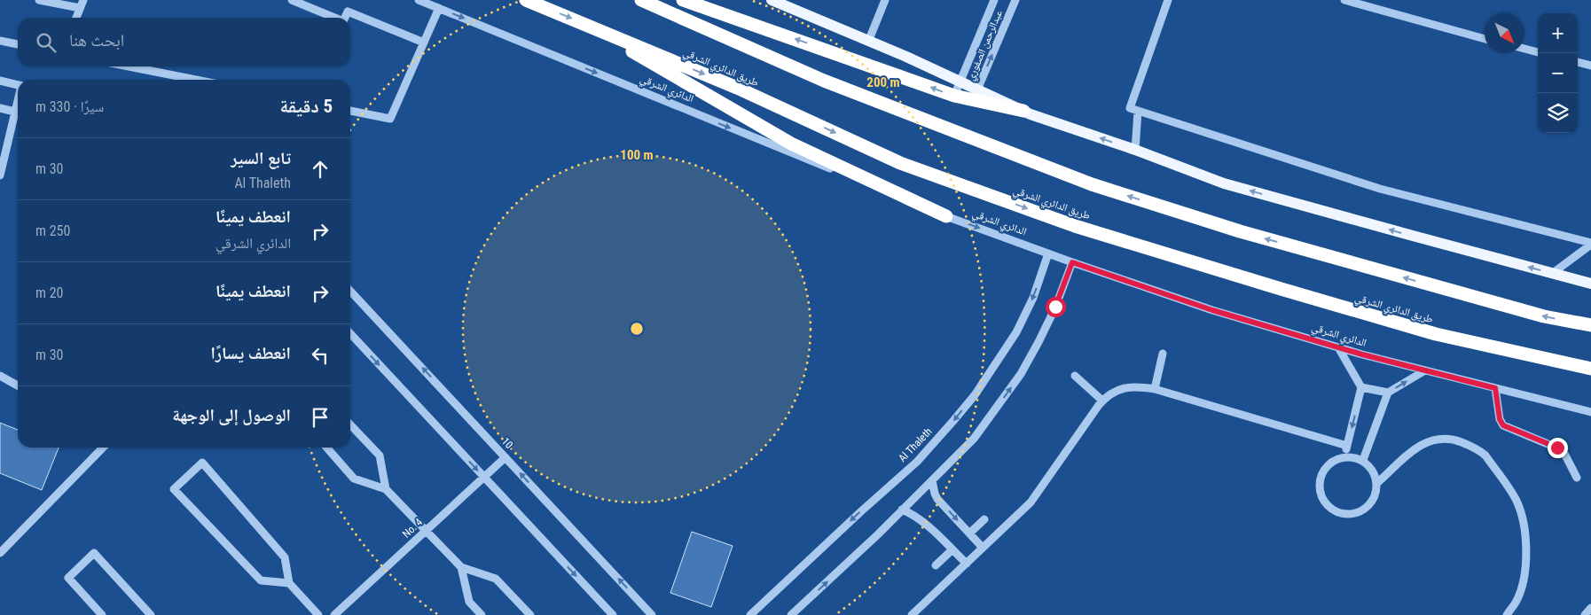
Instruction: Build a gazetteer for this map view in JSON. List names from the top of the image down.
{
  "streets": {
    "highway": ["طريق الدائري الشرقي"],
    "street": [
      "عبدالرحمن الصفوري",
      "الدائري الشرقي",
      "10",
      "Al Thaleth",
      "No. 4"
    ]
  },
  "crossings": [
    ["الدائري الشرقي", "Al Thaleth"],
    ["10", "No. 4"]
  ],
  "one_way": ["الدائري الشرقي"],
  "north": "bottom right",
  "page": {
    "map_buttons": ["+", "−"],
    "search": "ابحث هنا",
    "heading": ["5 دقيقة", "سيرًا · 330 m"],
    "list": [
      ["تابع السير", "Al Thaleth", "30 m"],
      ["انعطف يمينًا", "الدائري الشرقي", "250 m"],
      ["انعطف يمينًا", "20 m"],
      ["انعطف يسارًا", "30 m"],
      "الوصول إلى الوجهة"
    ]
  },
  "rings": ["200 m", "100 m"]
}
